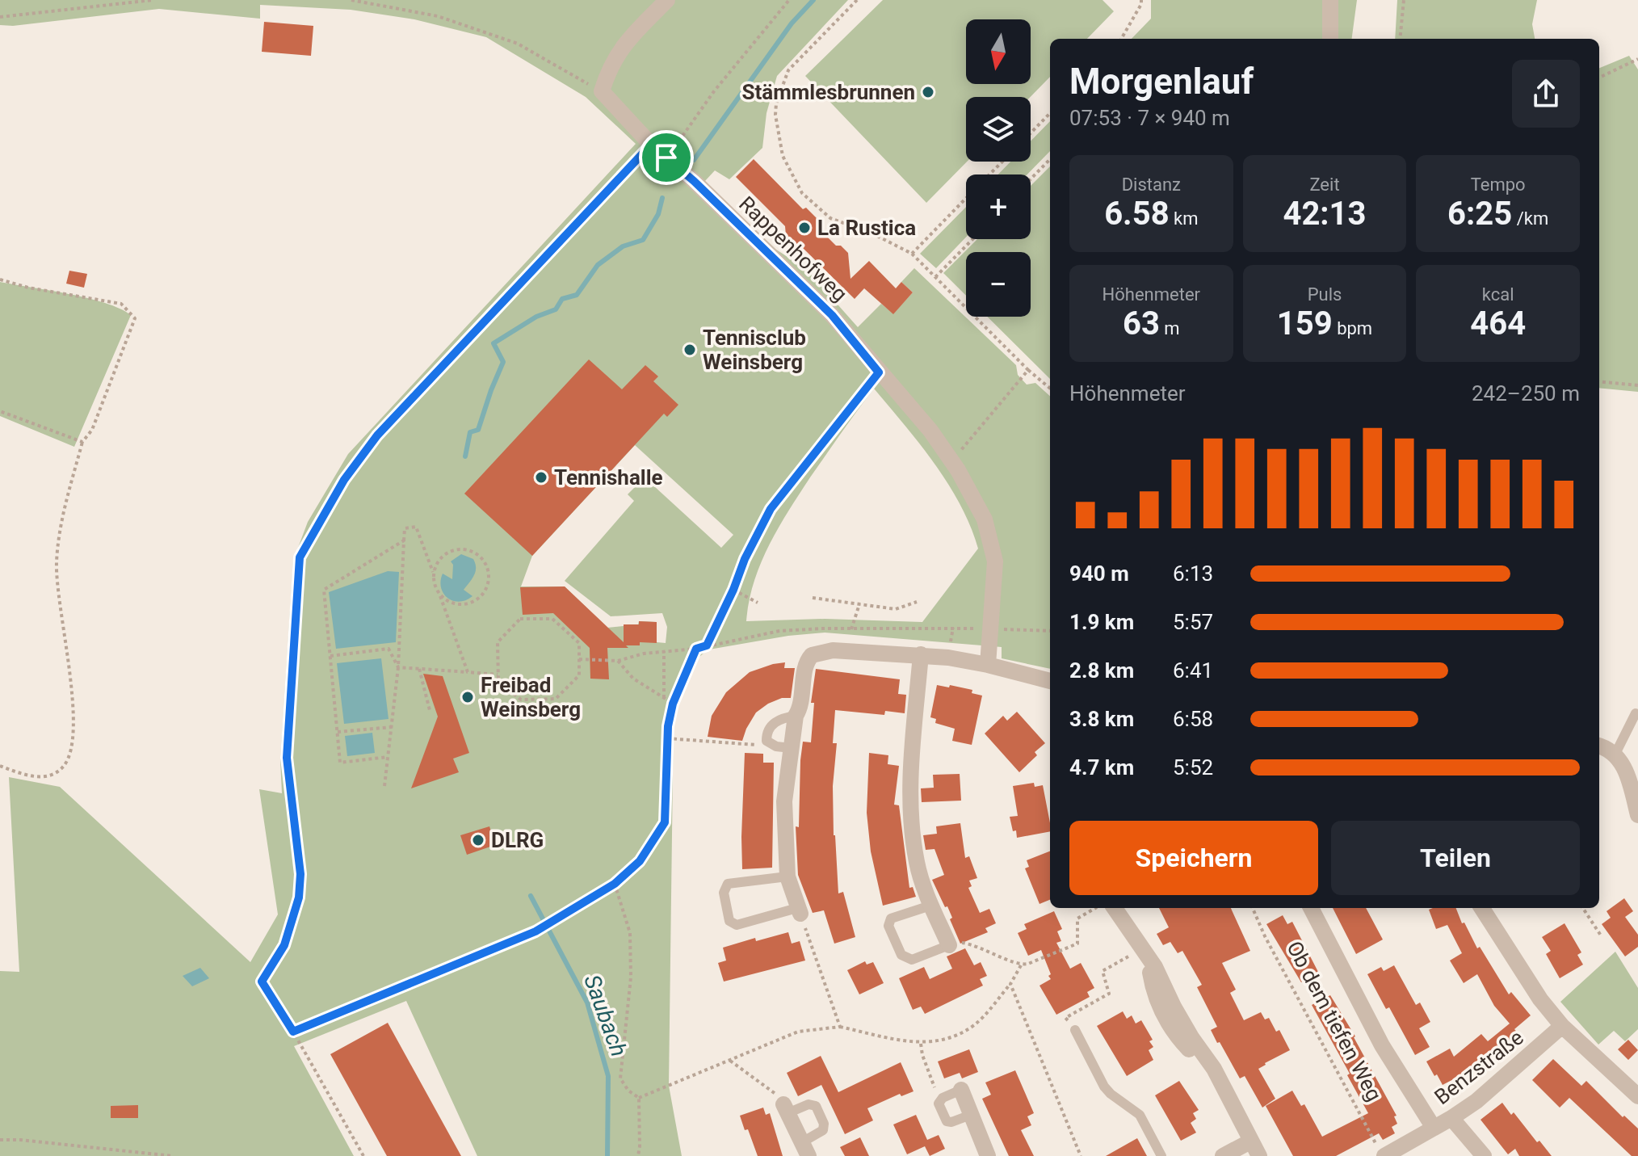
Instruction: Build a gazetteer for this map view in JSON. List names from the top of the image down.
{
  "streets": {
    "street": ["Rappenhofweg", "Ob dem tiefen Weg", "Benzstraße"]
  },
  "crossings": [
    ["Ob dem tiefen Weg", "Benzstraße"]
  ],
  "water": ["Saubach"],
  "places": [
    "Stämmlesbrunnen",
    "La Rustica",
    "Tennisclub Weinsberg",
    "Tennishalle",
    "Freibad Weinsberg",
    "DLRG"
  ],
  "north": "bottom",
  "page": {
    "map_buttons": ["+", "−"],
    "heading": ["Morgenlauf", "07:53 · 7 × 940 m"],
    "stats": [
      ["Distanz", "6.58 km"],
      ["Zeit", "42:13"],
      ["Tempo", "6:25 /km"],
      ["Höhenmeter", "63 m"],
      ["Puls", "159 bpm"],
      ["kcal", "464"]
    ],
    "chart": ["Höhenmeter", "242–250 m"],
    "list": [
      {
        "name": "940 m",
        "note": "6:13"
      },
      {
        "name": "1.9 km",
        "note": "5:57"
      },
      {
        "name": "2.8 km",
        "note": "6:41"
      },
      {
        "name": "3.8 km",
        "note": "6:58"
      },
      {
        "name": "4.7 km",
        "note": "5:52"
      }
    ],
    "buttons": ["Speichern", "Teilen"]
  }
}
